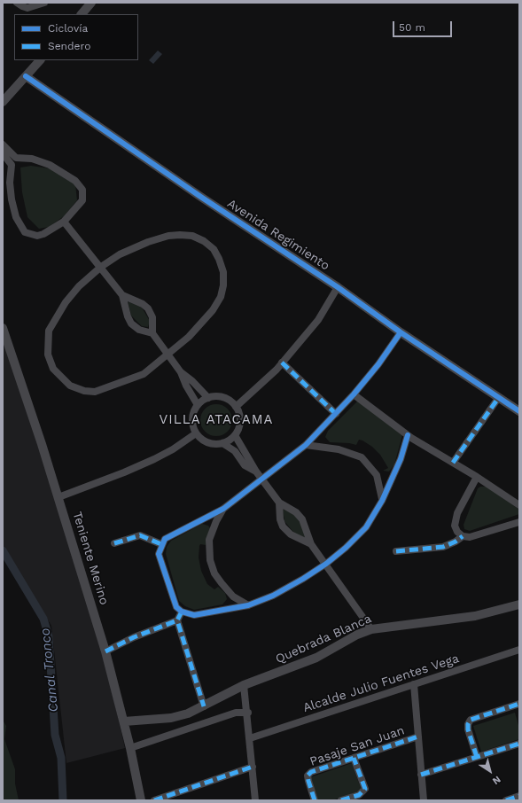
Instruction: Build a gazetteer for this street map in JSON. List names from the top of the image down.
{
  "streets": {
    "street": [
      "Avenida Regimiento",
      "Teniente Merino",
      "Quebrada Blanca",
      "Alcalde Julio Fuentes Vega",
      "Pasaje San Juan"
    ]
  },
  "crossings": [
    ["Teniente Merino", "Quebrada Blanca"]
  ],
  "districts": ["VILLA ATACAMA"],
  "water": ["Canal Tronco"],
  "legend": ["Ciclovía", "Sendero"],
  "scale_bar": "50 m",
  "north": "bottom right"
}
